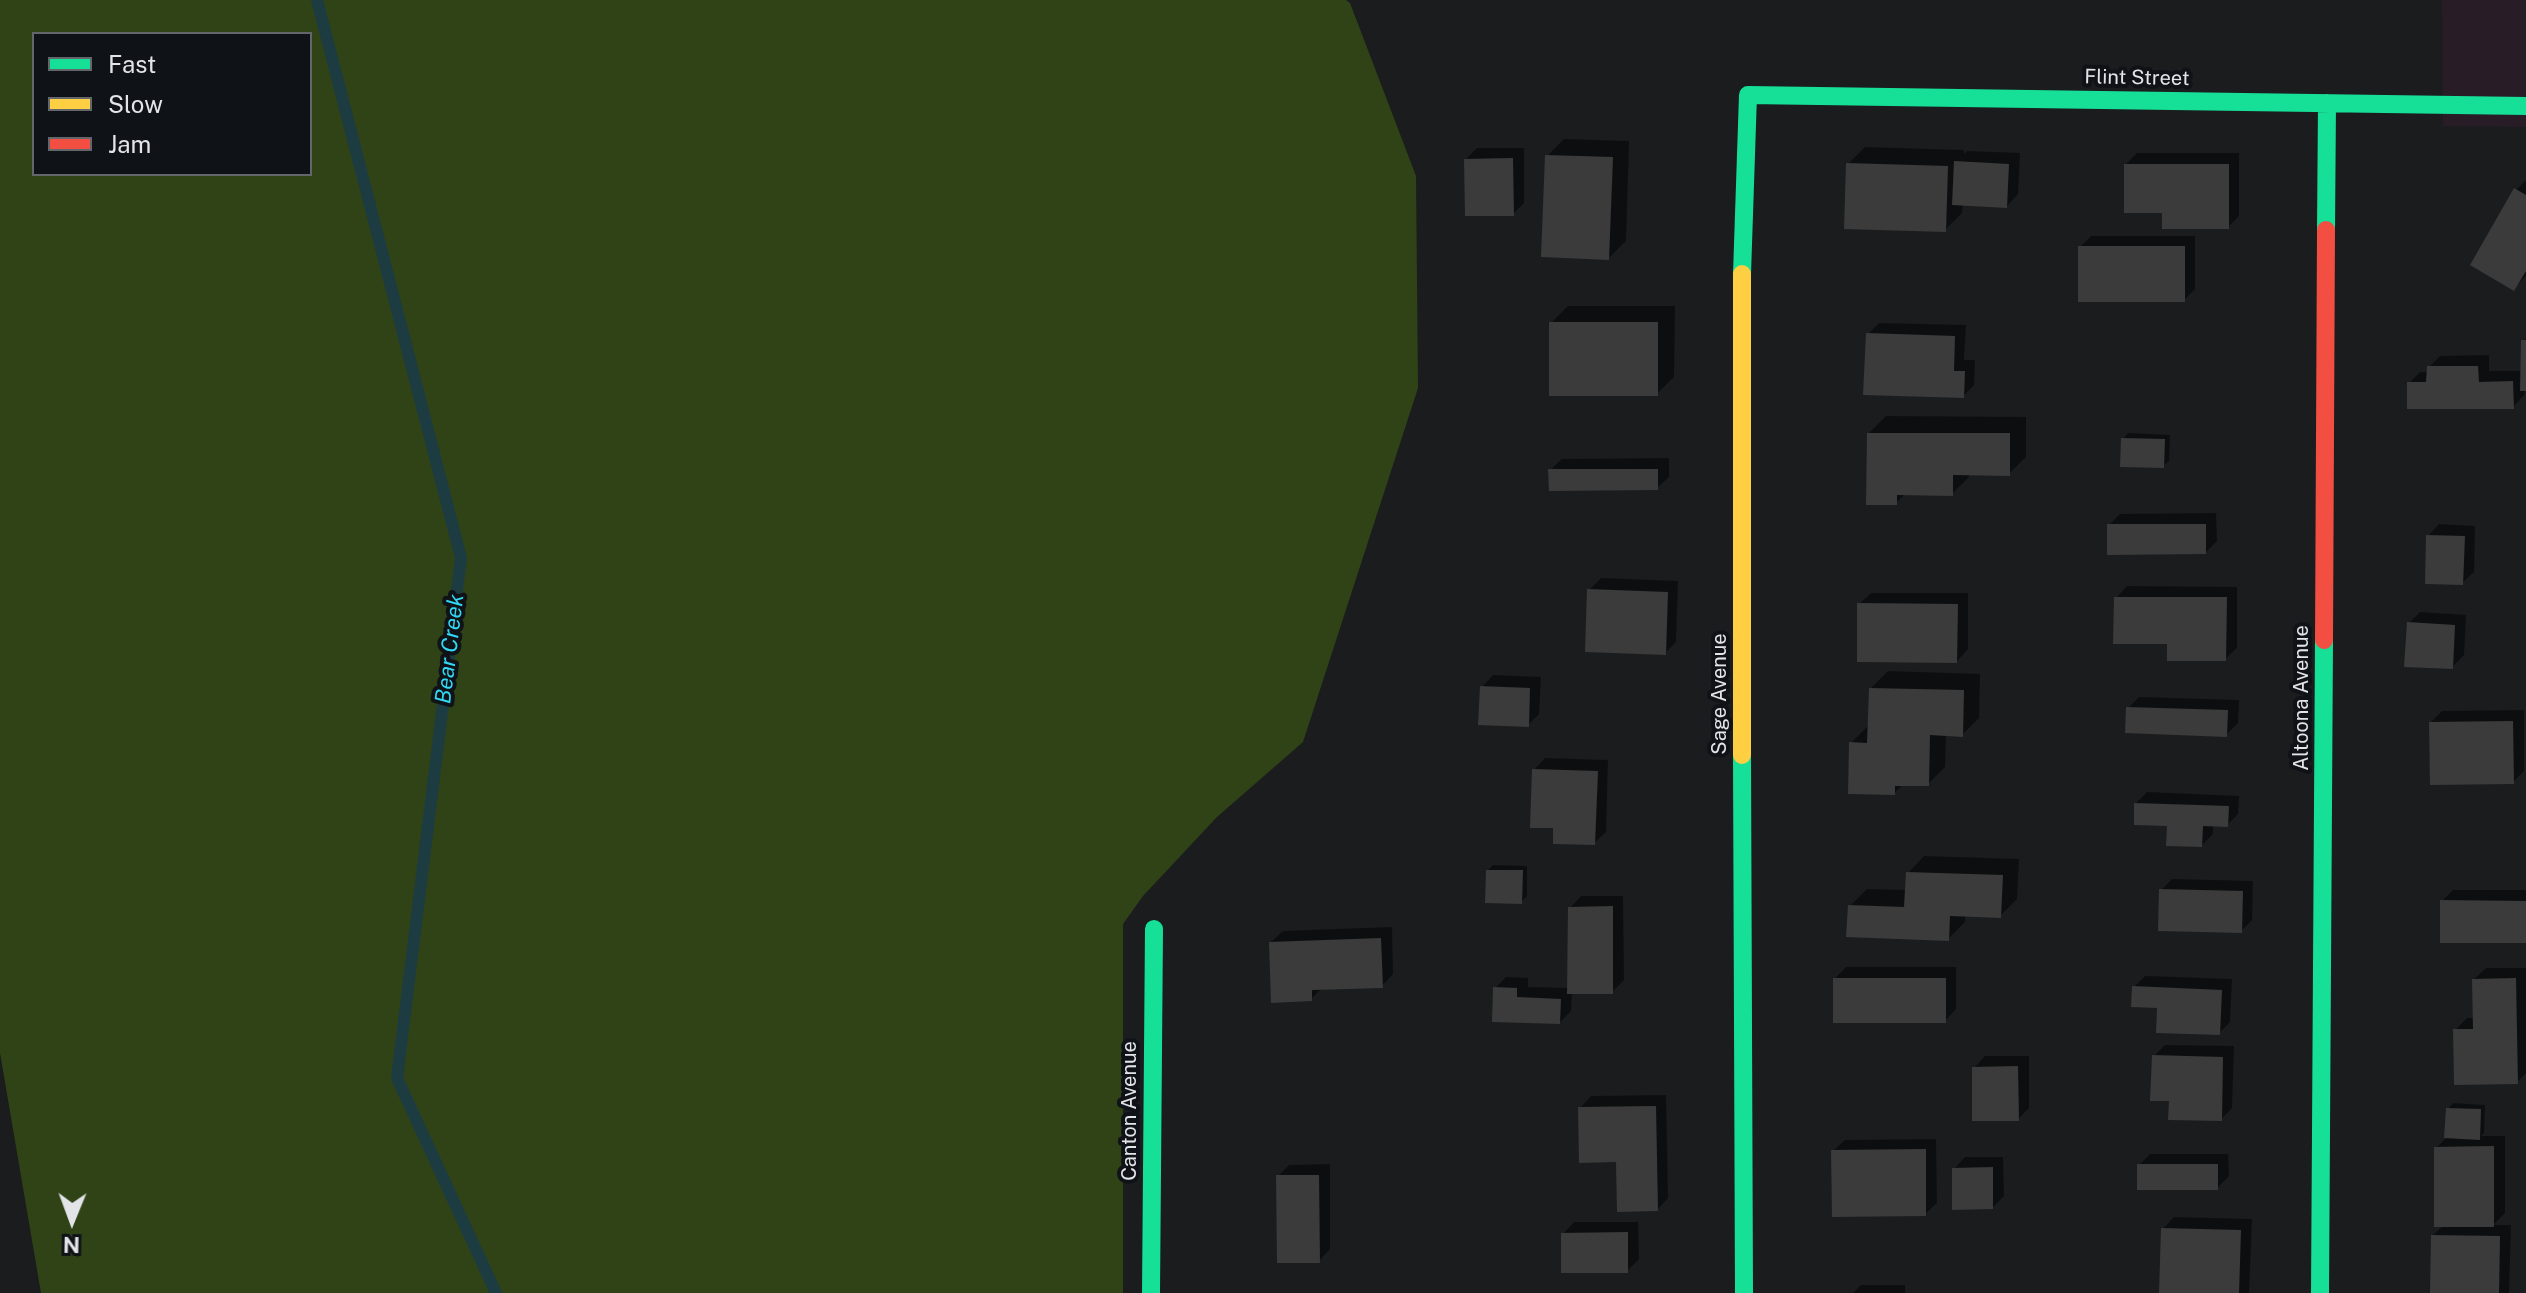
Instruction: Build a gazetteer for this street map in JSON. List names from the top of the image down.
{
  "streets": {
    "street": [
      "Flint Street",
      "Sage Avenue",
      "Altoona Avenue",
      "Canton Avenue"
    ]
  },
  "crossings": [
    ["Flint Street", "Sage Avenue"],
    ["Flint Street", "Altoona Avenue"]
  ],
  "water": ["Bear Creek"],
  "legend": ["Fast", "Slow", "Jam"],
  "north": "bottom"
}
